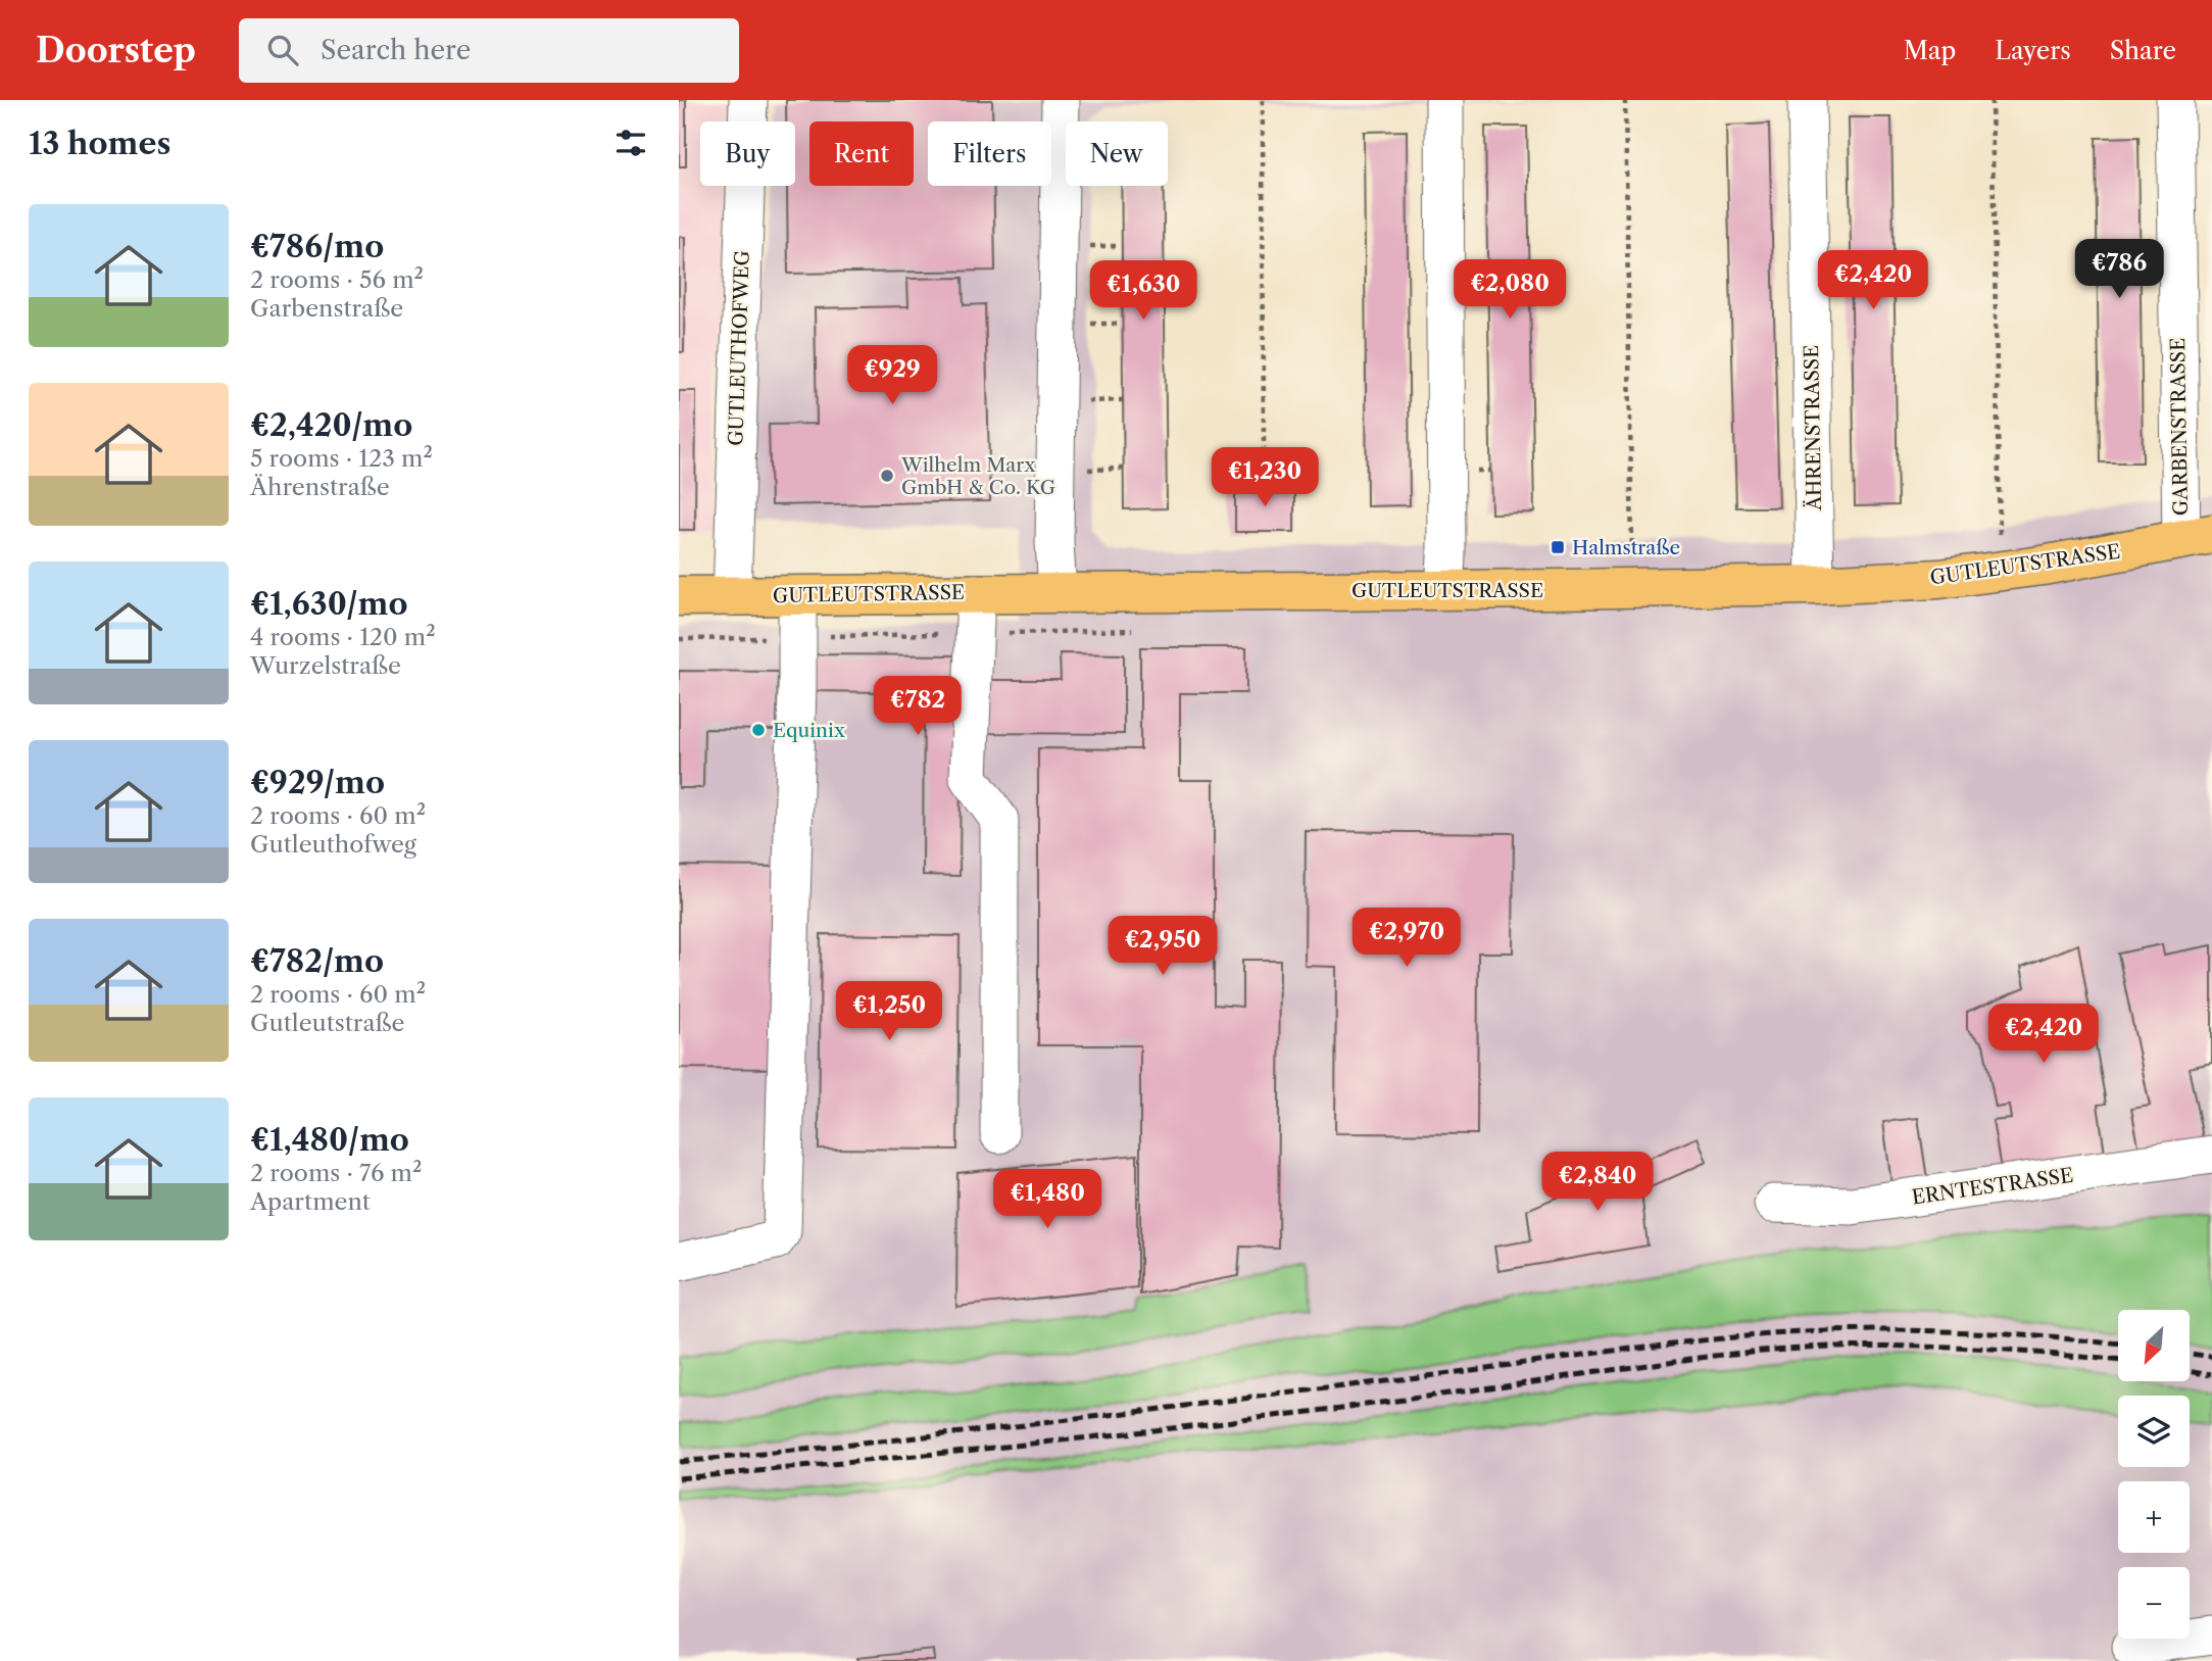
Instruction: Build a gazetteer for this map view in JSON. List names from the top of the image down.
{
  "streets": {
    "main road": ["GUTLEUTSTRASSE"],
    "street": [
      "GUTLEUTHOFWEG",
      "GARBENSTRASSE",
      "ÄHRENSTRASSE",
      "ERNTESTRASSE"
    ]
  },
  "crossings": [
    ["GUTLEUTHOFWEG", "GUTLEUTSTRASSE"],
    ["GARBENSTRASSE", "GUTLEUTSTRASSE"],
    ["ÄHRENSTRASSE", "GUTLEUTSTRASSE"]
  ],
  "places": {
    "other": ["Wilhelm Marx GmbH & Co. KG", "Equinix"],
    "transit": ["Halmstraße"]
  },
  "north": "bottom left",
  "page": {
    "header": "Doorstep",
    "search": "Search here",
    "nav": ["Map", "Layers", "Share"],
    "heading": "13 homes",
    "chip": [
      "Buy",
      "Rent",
      "Filters",
      "New"
    ],
    "list": [
      {
        "name": "€786/mo",
        "note": "2 rooms · 56 m² · Garbenstraße"
      },
      {
        "name": "€2,420/mo",
        "note": "5 rooms · 123 m² · Ährenstraße"
      },
      {
        "name": "€1,630/mo",
        "note": "4 rooms · 120 m² · Wurzelstraße"
      },
      {
        "name": "€929/mo",
        "note": "2 rooms · 60 m² · Gutleuthofweg"
      },
      {
        "name": "€782/mo",
        "note": "2 rooms · 60 m² · Gutleutstraße"
      },
      {
        "name": "€1,480/mo",
        "note": "2 rooms · 76 m² · Apartment"
      }
    ],
    "price": [
      "€786",
      "€2,420",
      "€2,080",
      "€1,630",
      "€929",
      "€1,230",
      "€782",
      "€2,970",
      "€2,950",
      "€1,250",
      "€2,420",
      "€2,840",
      "€1,480"
    ],
    "map_buttons": ["+", "−"]
  }
}
